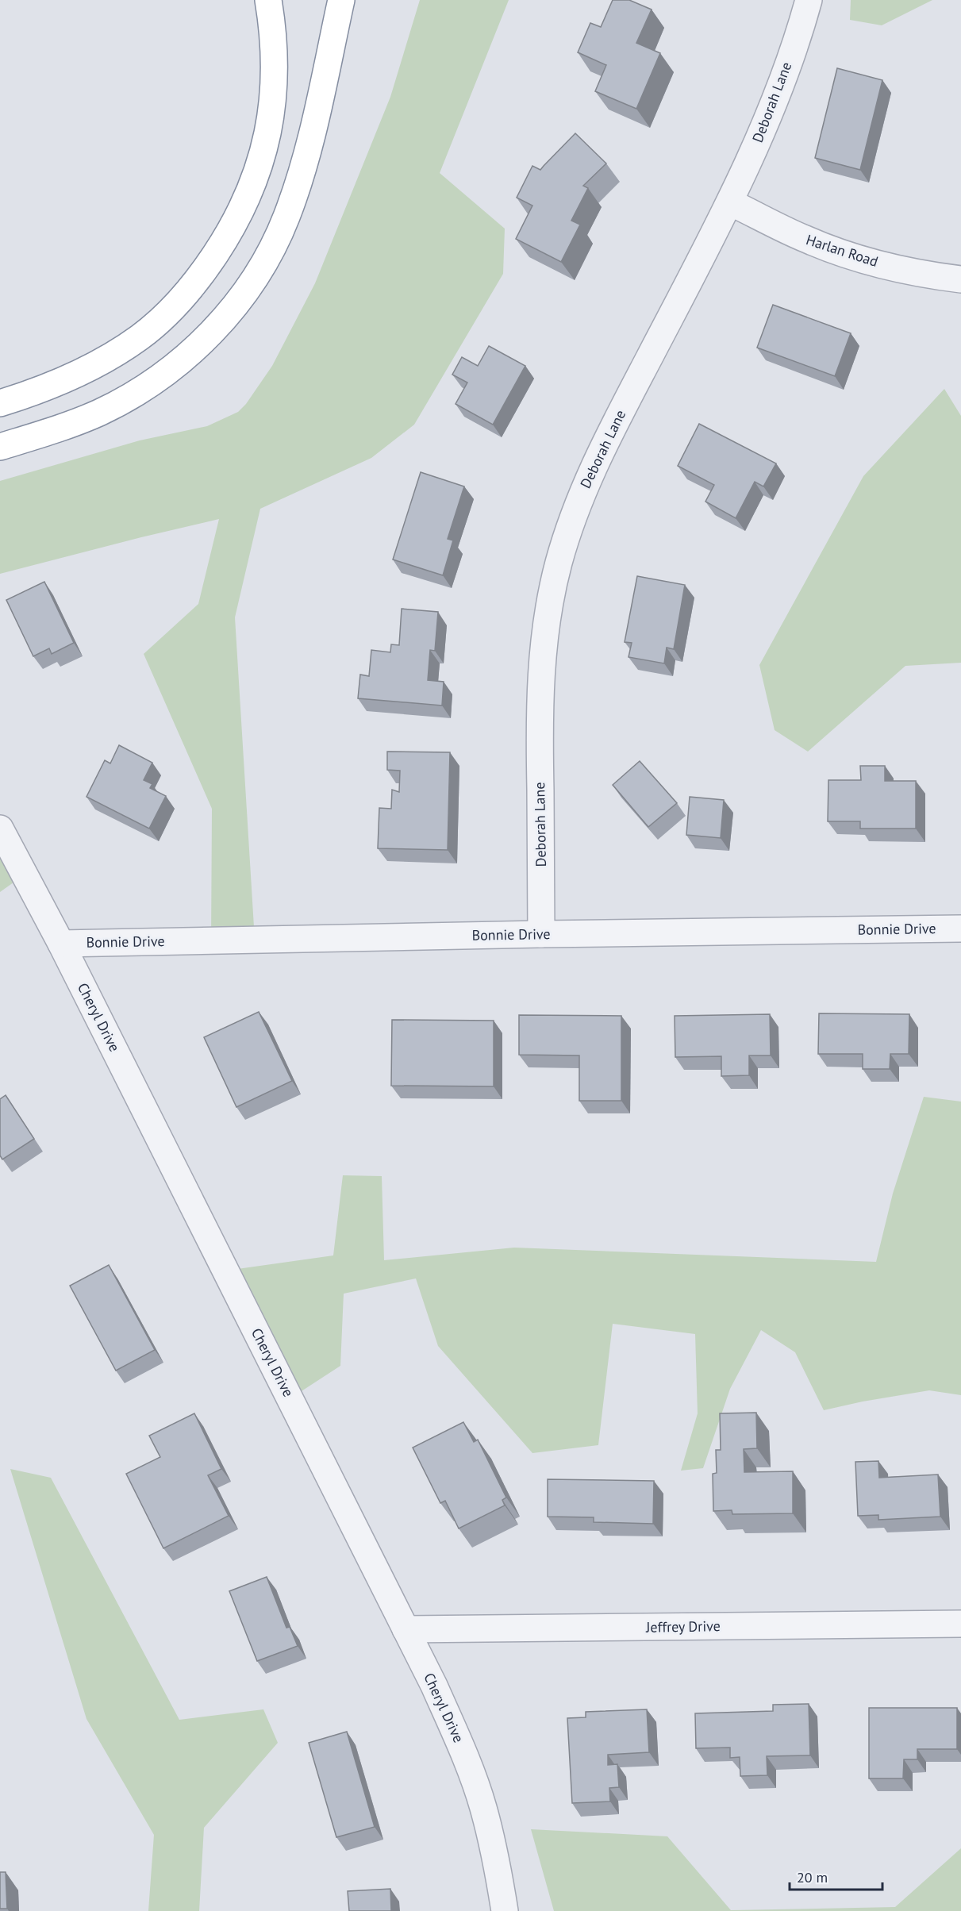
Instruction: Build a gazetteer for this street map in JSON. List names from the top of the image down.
{
  "streets": {
    "street": [
      "Deborah Lane",
      "Harlan Road",
      "Bonnie Drive",
      "Cheryl Drive",
      "Jeffrey Drive"
    ]
  },
  "crossings": [
    ["Deborah Lane", "Harlan Road"],
    ["Deborah Lane", "Bonnie Drive"],
    ["Bonnie Drive", "Cheryl Drive"],
    ["Cheryl Drive", "Jeffrey Drive"]
  ],
  "scale_bar": "20 m"
}
